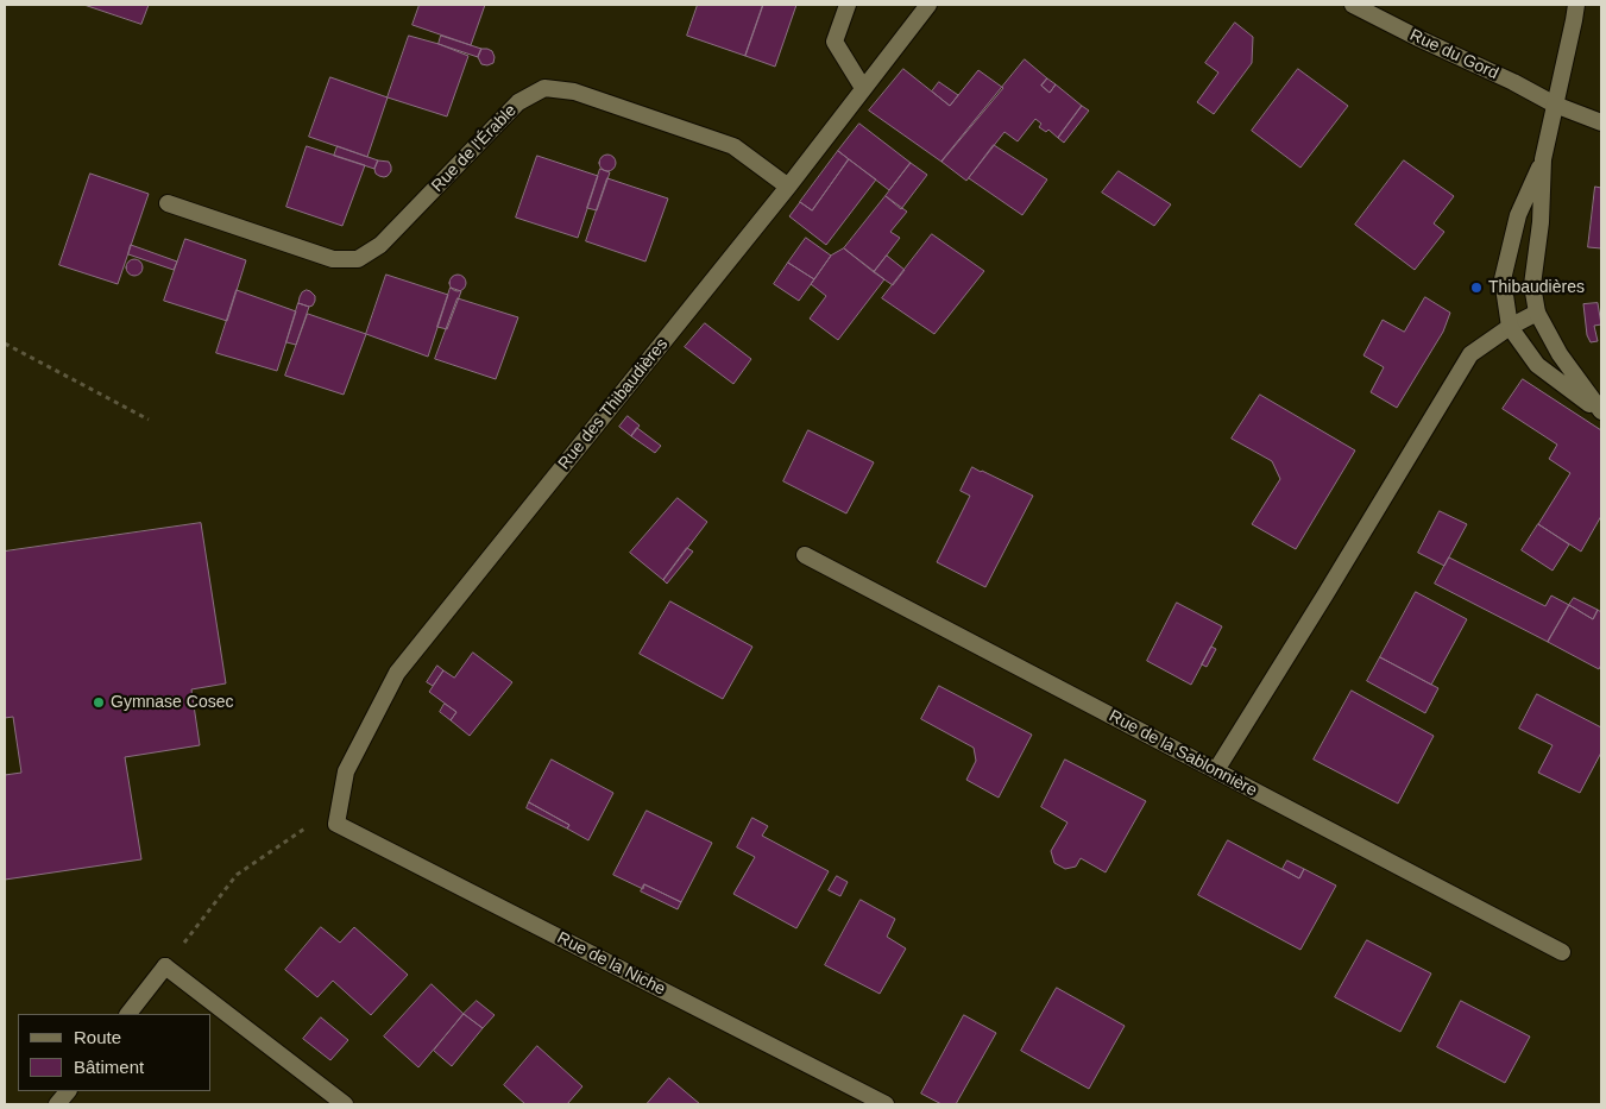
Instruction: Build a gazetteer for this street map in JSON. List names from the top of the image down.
{
  "streets": {
    "street": [
      "Rue du Gord",
      "Rue de l'Érable",
      "Rue des Thibaudières",
      "Rue de la Sablonnière",
      "Rue de la Niche"
    ]
  },
  "crossings": [
    ["Rue de l'Érable", "Rue des Thibaudières"],
    ["Rue des Thibaudières", "Rue de la Niche"]
  ],
  "places": ["Thibaudières", "Gymnase Cosec"],
  "legend": ["Route", "Bâtiment"]
}
